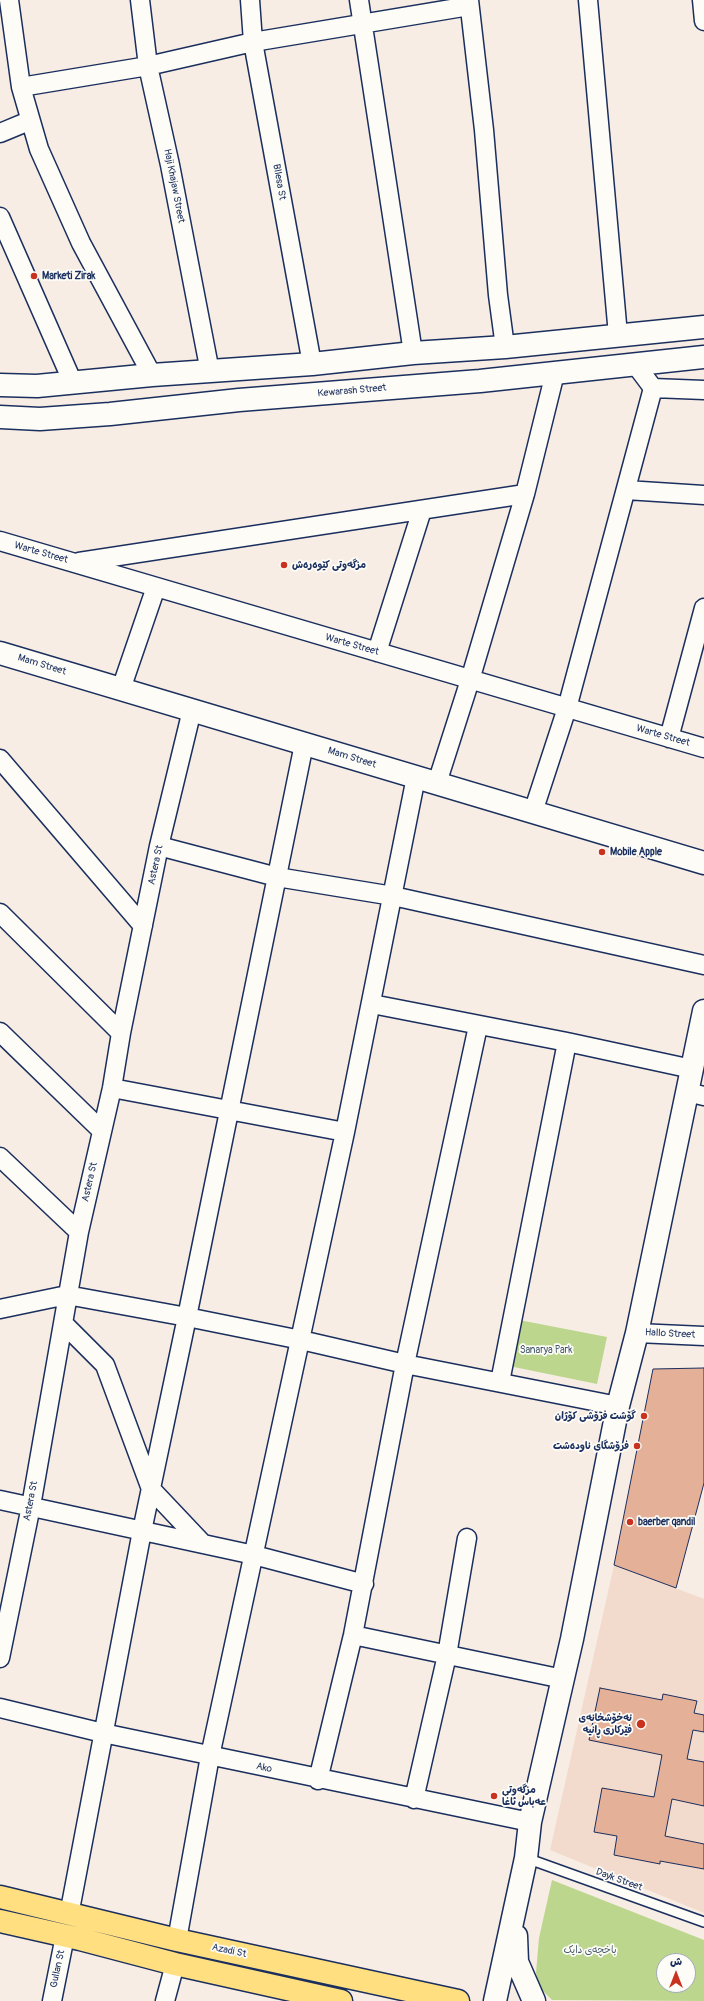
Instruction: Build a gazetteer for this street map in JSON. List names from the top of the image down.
{
  "streets": {
    "highway": ["Azadi St"],
    "street": [
      "Bllesa St",
      "‌Haji Khajaw Street",
      "Kewarash Street",
      "Warte Street",
      "Mam Street",
      "Astera St",
      "Hallo Street",
      "Ako",
      "Gullan St"
    ],
    "lane": ["Dayk Street"]
  },
  "crossings": [
    ["Mam Street", "Astera St"]
  ],
  "parks": ["Sanarya Park", "باخچەی دایک"],
  "places": [
    "Marketi Zirak",
    "مزگەوتی کێوەرەش",
    "Mobile Apple",
    "گۆشت فرۆشی کۆژان",
    "فرۆشگای ناوده‌شت",
    "baerber qandil",
    "نەخۆشخانەی فێرکاری ڕانیە",
    "مزگەوتی عەباس ئاغا"
  ],
  "north": "top"
}
